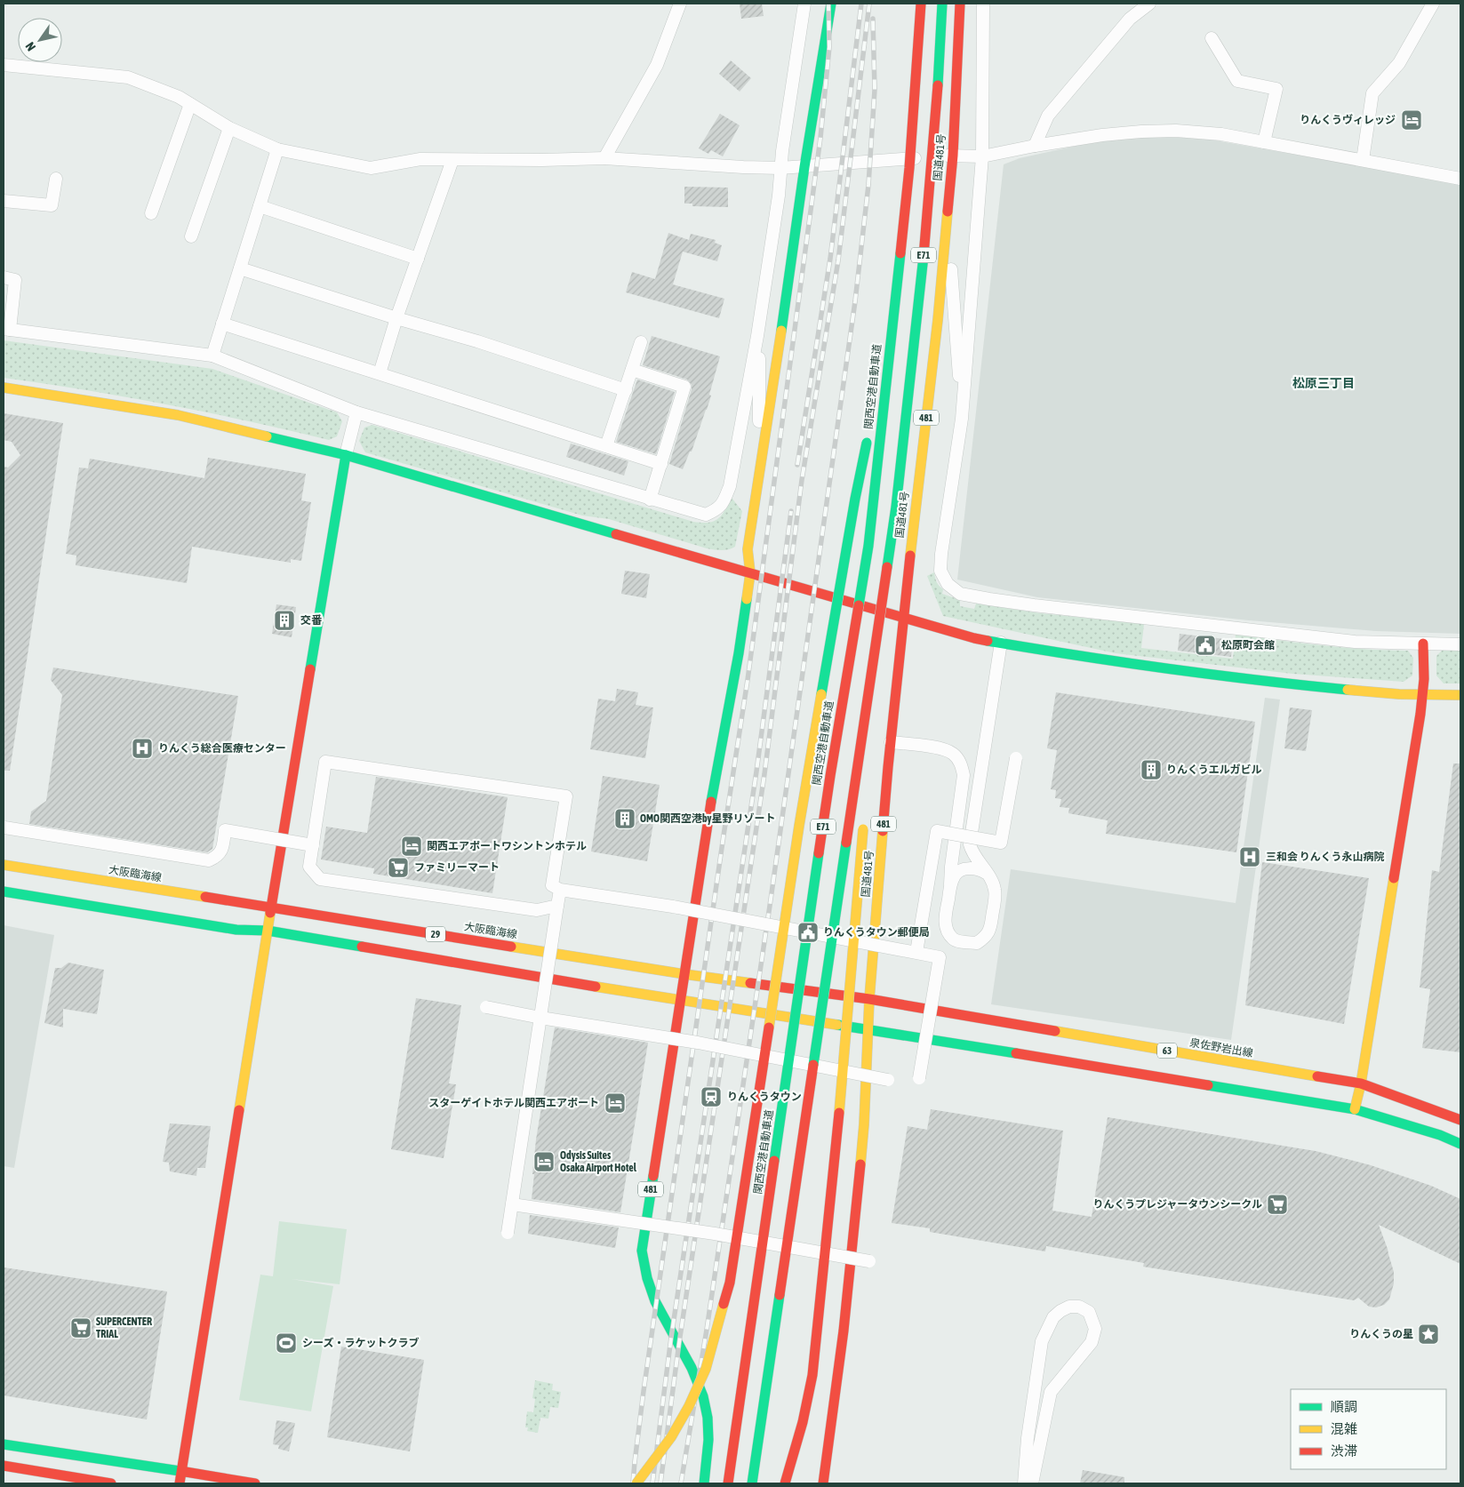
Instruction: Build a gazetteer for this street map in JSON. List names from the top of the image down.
{
  "streets": {
    "main road": [
      "国道481号",
      "E71",
      "関西空港自動車道",
      "481",
      "大阪臨海線",
      "29",
      "泉佐野岩出線",
      "63"
    ]
  },
  "crossings": [
    ["国道481号", "481"],
    ["国道481号", "大阪臨海線"],
    ["国道481号", "29"],
    ["国道481号", "泉佐野岩出線"],
    ["481", "大阪臨海線"],
    ["481", "29"],
    ["大阪臨海線", "泉佐野岩出線"]
  ],
  "districts": ["松原三丁目"],
  "places": {
    "hotel": [
      "りんくうヴィレッジ",
      "関西エアポートワシントンホテル",
      "スターゲイトホテル関西エアポート",
      "Odysis Suites Osaka Airport Hotel"
    ],
    "building": ["交番", "りんくうエルガビル", "OMO関西空港by星野リゾート"],
    "public building": ["松原町会館", "りんくうタウン郵便局"],
    "hospital": ["りんくう総合医療センター", "三和会 りんくう永山病院"],
    "supermarket": ["ファミリーマート", "りんくうプレジャータウンシークル", "SUPERCENTER TRIAL"],
    "station": ["りんくうタウン"],
    "place": ["りんくうの星"],
    "sports": ["シーズ・ラケットクラブ"]
  },
  "legend": ["順調", "混雑", "渋滞"],
  "north": "bottom left"
}
